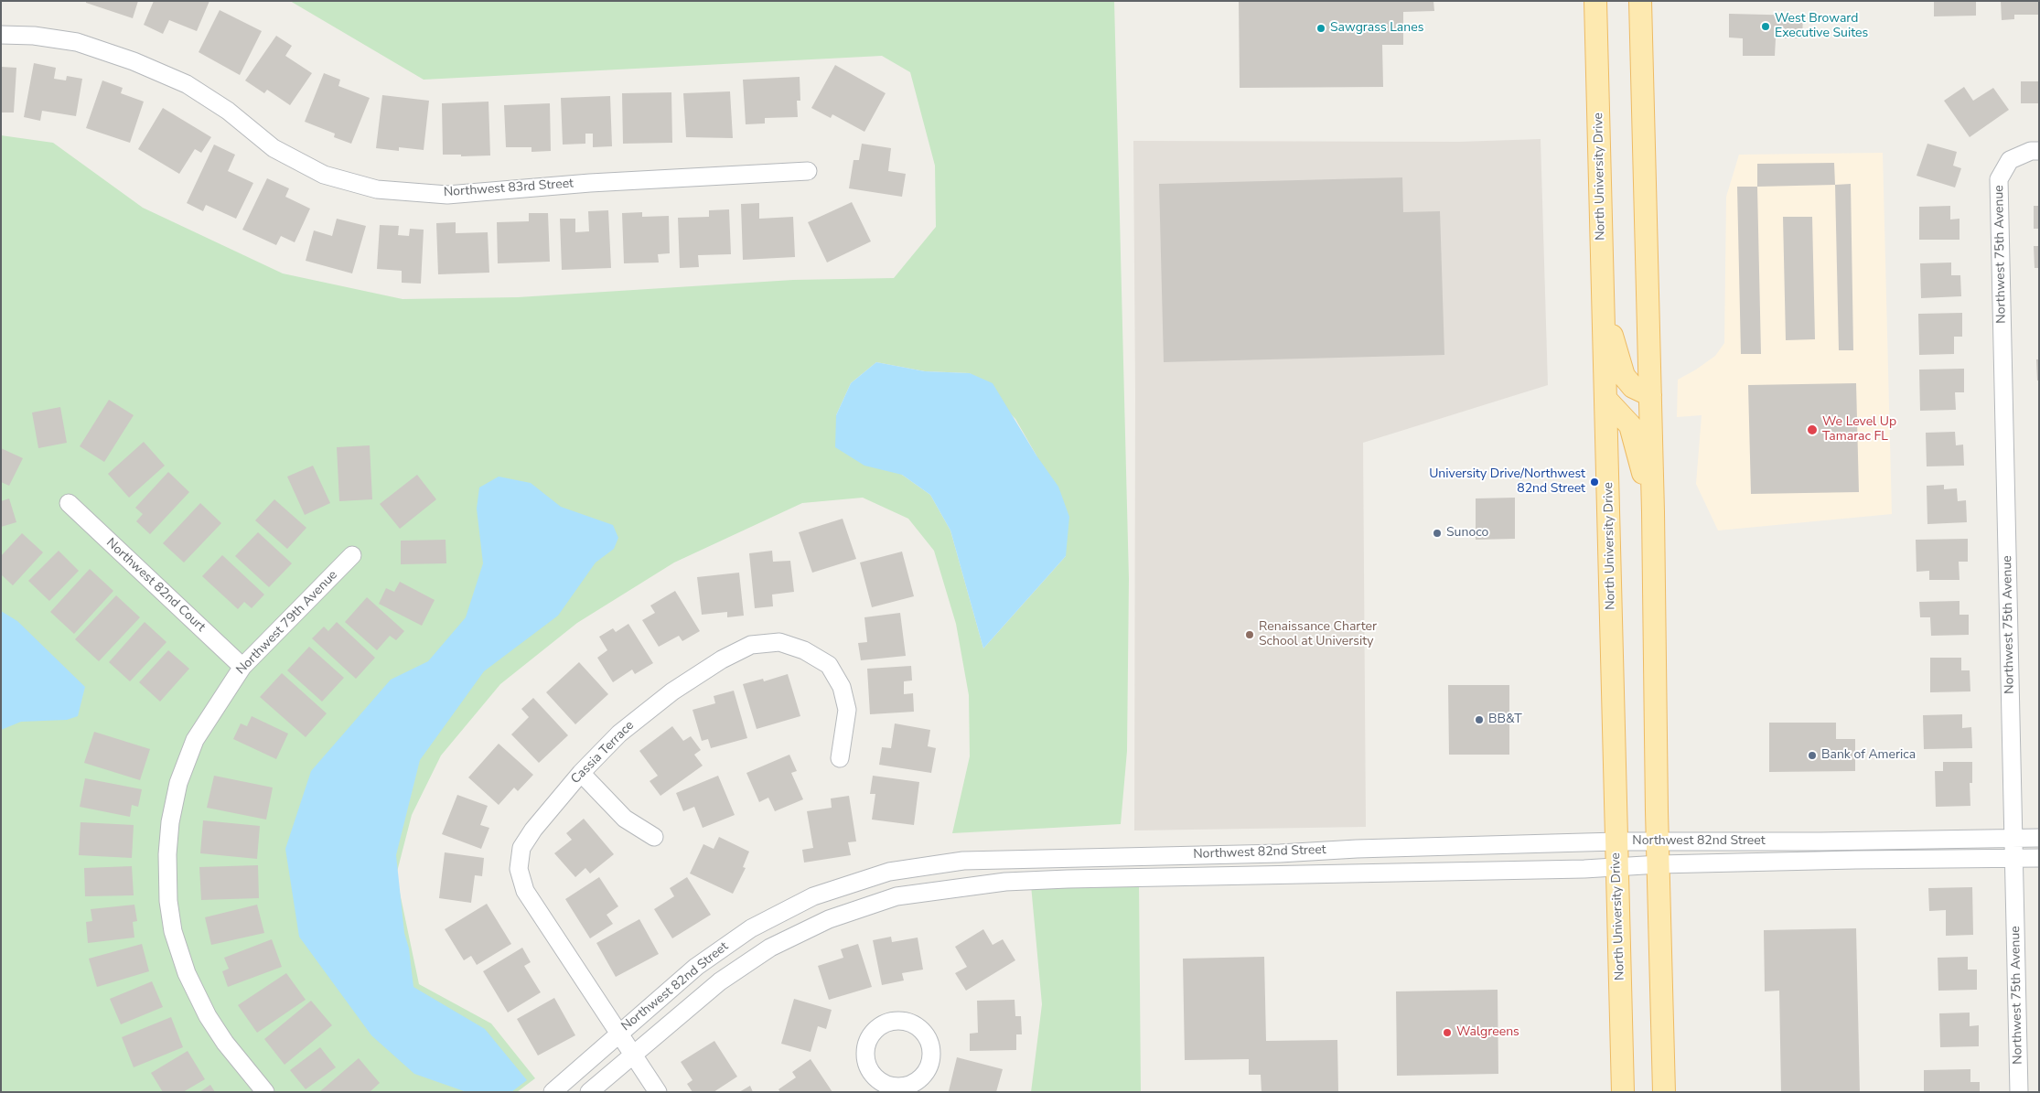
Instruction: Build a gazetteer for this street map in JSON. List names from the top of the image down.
{
  "streets": {
    "main road": ["North University Drive"],
    "street": [
      "Northwest 83rd Street",
      "Northwest 75th Avenue",
      "Northwest 82nd Court",
      "Northwest 79th Avenue",
      "Cassia Terrace",
      "Northwest 82nd Street"
    ]
  },
  "crossings": [
    ["North University Drive", "Northwest 82nd Street"],
    ["Northwest 75th Avenue", "Northwest 82nd Street"],
    ["Northwest 82nd Court", "Northwest 79th Avenue"],
    ["Cassia Terrace", "Northwest 82nd Street"]
  ],
  "places": [
    "West Broward Executive Suites",
    "Sawgrass Lanes",
    "We Level Up Tamarac FL",
    "University Drive/Northwest 82nd Street",
    "Sunoco",
    "Renaissance Charter School at University",
    "BB&T",
    "Bank of America",
    "Walgreens"
  ]
}
